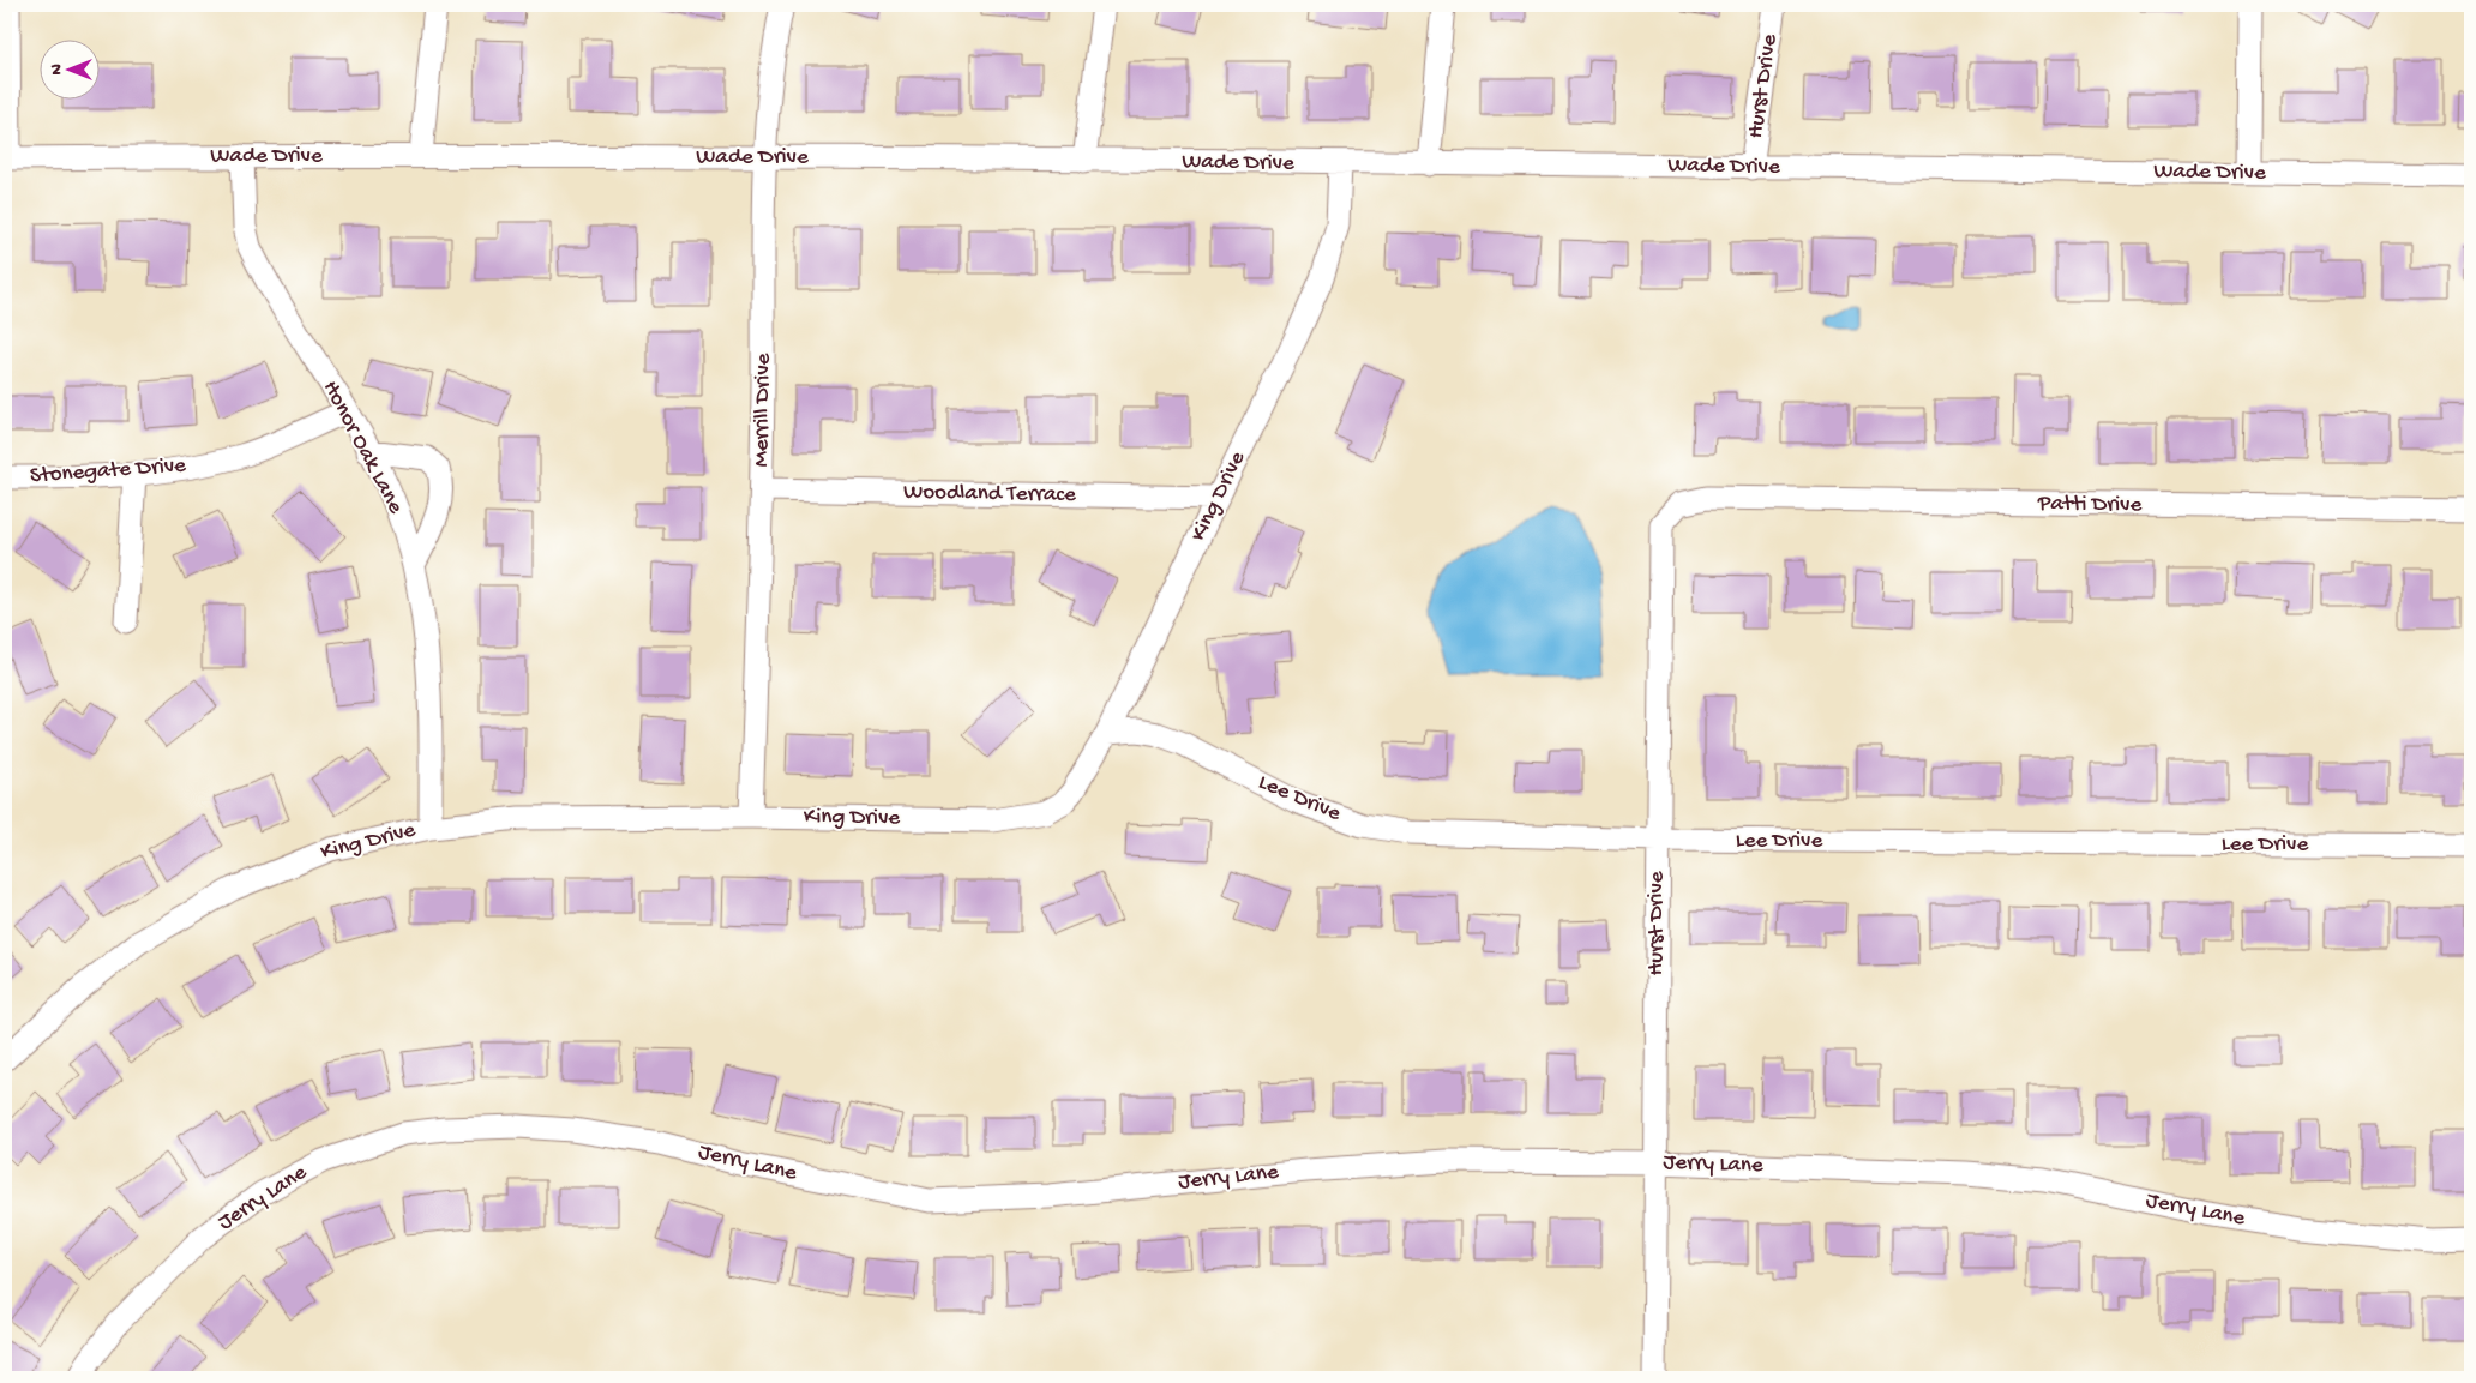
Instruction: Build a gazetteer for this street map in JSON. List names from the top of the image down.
{
  "streets": {
    "street": [
      "Hurst Drive",
      "Wade Drive",
      "Merrill Drive",
      "Honor Oak Lane",
      "Stonegate Drive",
      "Woodland Terrace",
      "King Drive",
      "Patti Drive",
      "Lee Drive",
      "Jerry Lane"
    ]
  },
  "crossings": [
    ["Hurst Drive", "Wade Drive"],
    ["Hurst Drive", "Patti Drive"],
    ["Hurst Drive", "Lee Drive"],
    ["Hurst Drive", "Jerry Lane"],
    ["Wade Drive", "Merrill Drive"],
    ["Wade Drive", "Honor Oak Lane"],
    ["Wade Drive", "King Drive"],
    ["Merrill Drive", "Woodland Terrace"],
    ["Merrill Drive", "King Drive"],
    ["Honor Oak Lane", "Stonegate Drive"],
    ["Honor Oak Lane", "King Drive"],
    ["Woodland Terrace", "King Drive"],
    ["King Drive", "Lee Drive"]
  ],
  "north": "left"
}
